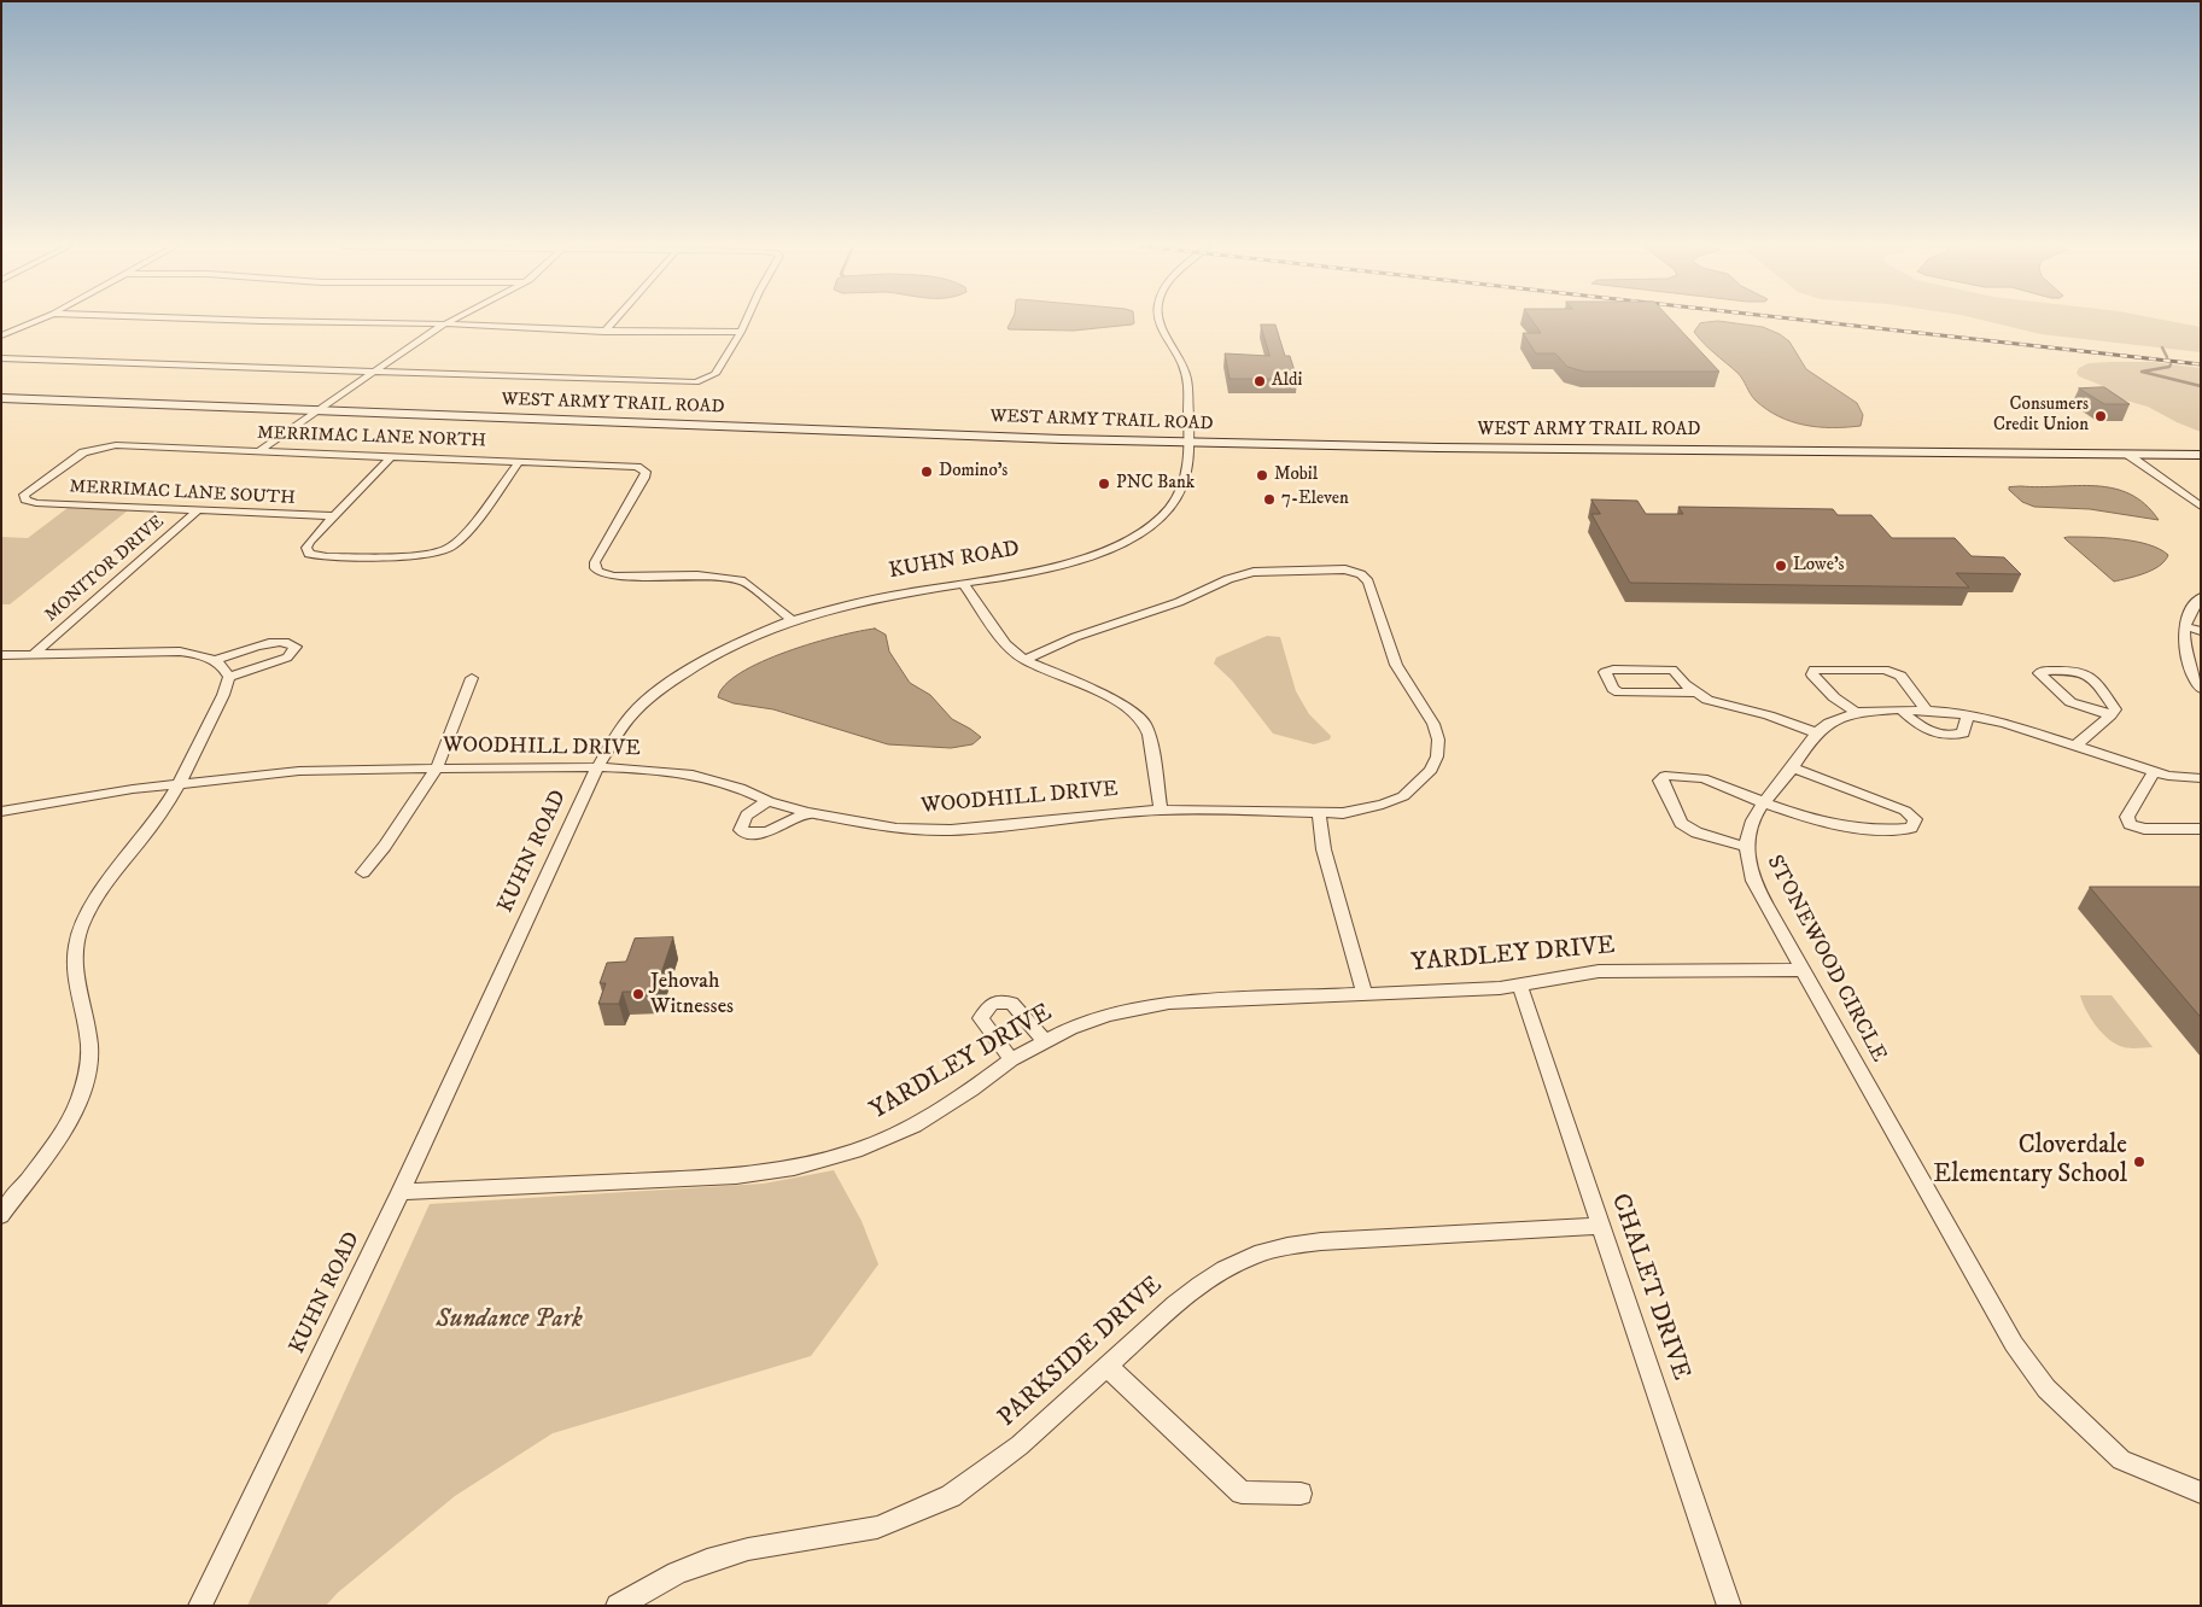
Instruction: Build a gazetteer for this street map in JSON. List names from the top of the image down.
{
  "streets": {
    "main road": ["WEST ARMY TRAIL ROAD"],
    "street": [
      "MERRIMAC LANE NORTH",
      "MERRIMAC LANE SOUTH",
      "KUHN ROAD",
      "MONITOR DRIVE",
      "WOODHILL DRIVE",
      "YARDLEY DRIVE",
      "STONEWOOD CIRCLE",
      "CHALET DRIVE",
      "PARKSIDE DRIVE"
    ]
  },
  "crossings": [
    ["WEST ARMY TRAIL ROAD", "KUHN ROAD"],
    ["MERRIMAC LANE NORTH", "MERRIMAC LANE SOUTH"],
    ["MERRIMAC LANE NORTH", "KUHN ROAD"],
    ["MERRIMAC LANE SOUTH", "MONITOR DRIVE"],
    ["KUHN ROAD", "WOODHILL DRIVE"],
    ["KUHN ROAD", "YARDLEY DRIVE"],
    ["YARDLEY DRIVE", "STONEWOOD CIRCLE"],
    ["YARDLEY DRIVE", "CHALET DRIVE"],
    ["CHALET DRIVE", "PARKSIDE DRIVE"]
  ],
  "parks": ["Sundance Park"],
  "places": [
    "Aldi",
    "Consumers Credit Union",
    "Domino's",
    "Mobil",
    "PNC Bank",
    "7-Eleven",
    "Lowe's",
    "Jehovah Witnesses",
    "Cloverdale Elementary School"
  ]
}
